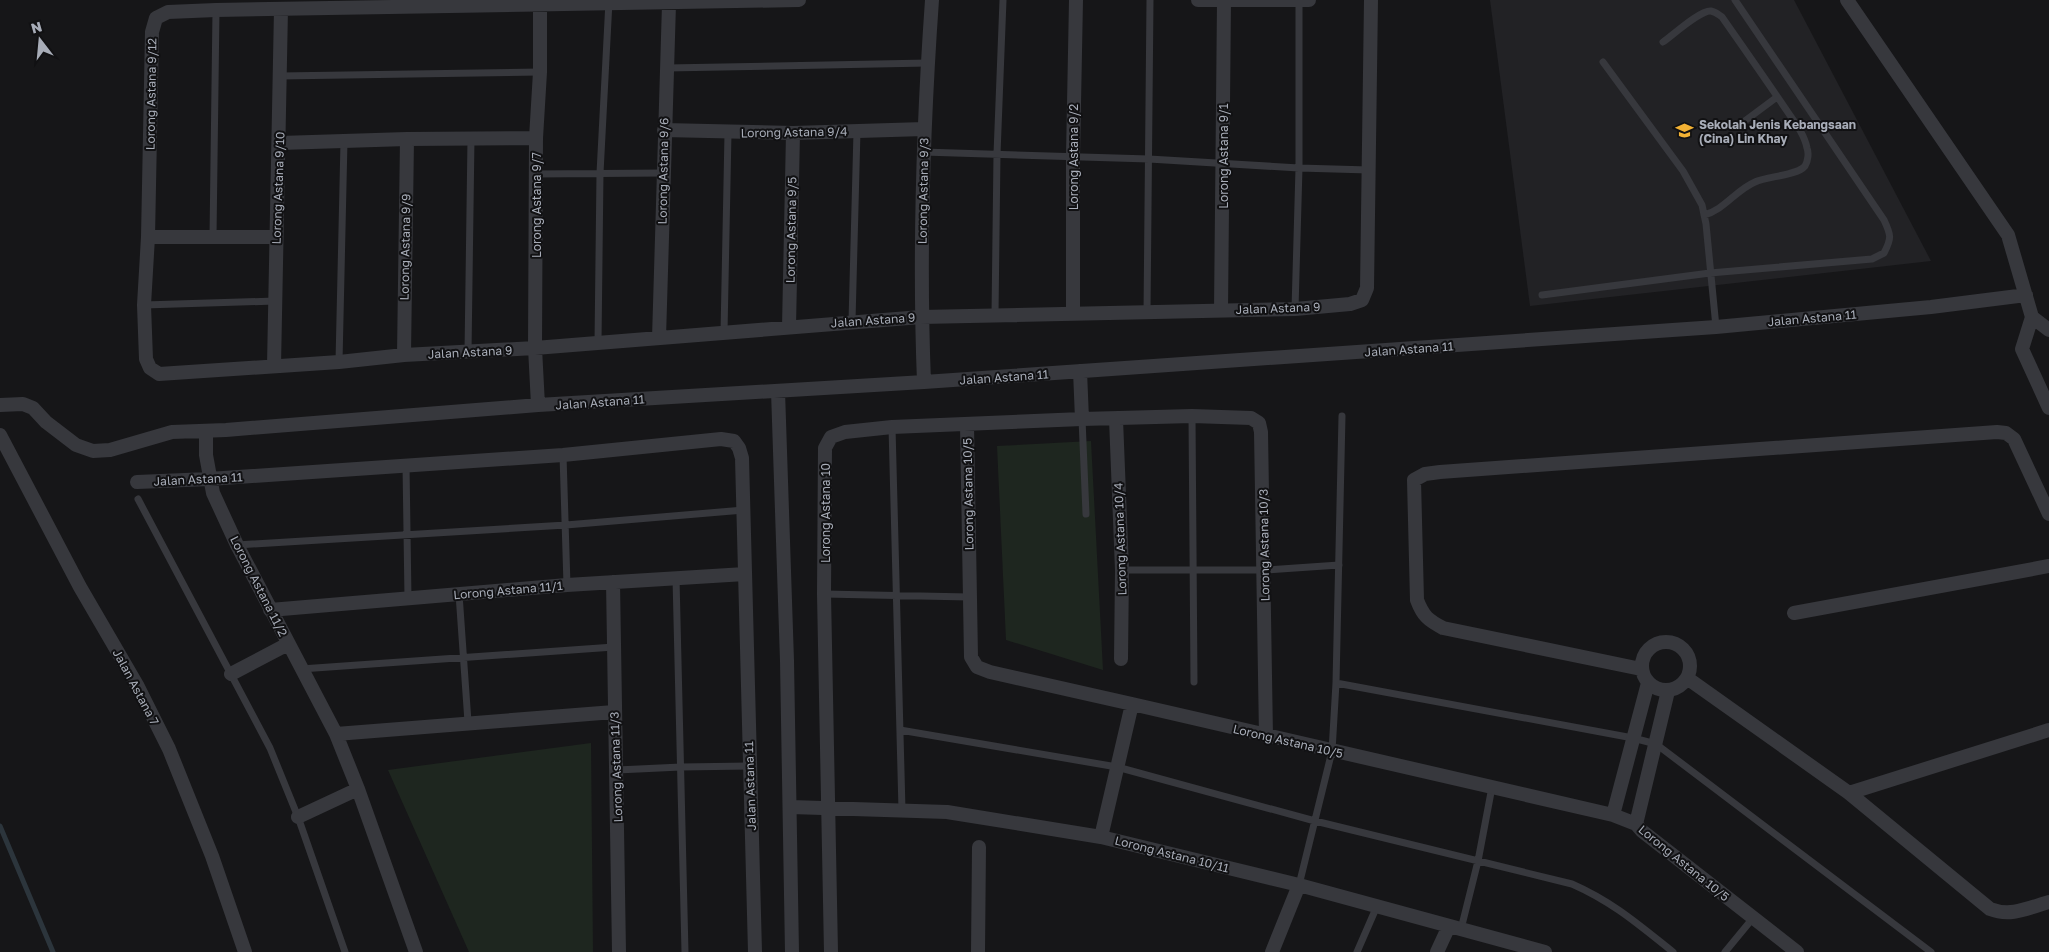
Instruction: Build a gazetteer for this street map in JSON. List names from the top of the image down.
{
  "streets": {
    "street": [
      "Lorong Astana 9/12",
      "Lorong Astana 9/4",
      "Lorong Astana 9/1",
      "Lorong Astana 9/2",
      "Lorong Astana 9/6",
      "Lorong Astana 9/10",
      "Lorong Astana 9/3",
      "Lorong Astana 9/7",
      "Lorong Astana 9/5",
      "Lorong Astana 9/9",
      "Jalan Astana 9",
      "Jalan Astana 11",
      "Lorong Astana 10/5",
      "Lorong Astana 10",
      "Lorong Astana 10/4",
      "Lorong Astana 10/3",
      "Lorong Astana 11/2",
      "Lorong Astana 11/1",
      "Jalan Astana 7",
      "Lorong Astana 11/3",
      "Lorong Astana 10/11"
    ]
  },
  "crossings": [
    ["Lorong Astana 9/12", "Lorong Astana 9/6"],
    ["Lorong Astana 9/12", "Lorong Astana 9/10"],
    ["Lorong Astana 9/12", "Lorong Astana 9/7"],
    ["Lorong Astana 9/12", "Jalan Astana 9"],
    ["Lorong Astana 9/4", "Lorong Astana 9/6"],
    ["Lorong Astana 9/4", "Lorong Astana 9/3"],
    ["Lorong Astana 9/4", "Lorong Astana 9/5"],
    ["Lorong Astana 9/1", "Jalan Astana 9"],
    ["Lorong Astana 9/2", "Jalan Astana 9"],
    ["Lorong Astana 9/6", "Jalan Astana 9"],
    ["Lorong Astana 9/10", "Jalan Astana 9"],
    ["Lorong Astana 9/3", "Jalan Astana 9"],
    ["Lorong Astana 9/3", "Jalan Astana 11"],
    ["Lorong Astana 9/7", "Jalan Astana 9"],
    ["Lorong Astana 9/7", "Jalan Astana 11"],
    ["Lorong Astana 9/5", "Jalan Astana 9"],
    ["Lorong Astana 9/9", "Jalan Astana 9"],
    ["Jalan Astana 11", "Lorong Astana 11/2"],
    ["Jalan Astana 11", "Lorong Astana 11/1"],
    ["Lorong Astana 10/5", "Lorong Astana 10"],
    ["Lorong Astana 10/5", "Lorong Astana 10/3"],
    ["Lorong Astana 10", "Lorong Astana 10/4"],
    ["Lorong Astana 10", "Lorong Astana 10/3"],
    ["Lorong Astana 10", "Lorong Astana 10/11"],
    ["Lorong Astana 11/2", "Lorong Astana 11/1"],
    ["Lorong Astana 11/1", "Lorong Astana 11/3"]
  ],
  "places": {
    "school or university": ["Sekolah Jenis Kebangsaan (Cina) Lin Khay"]
  },
  "north": "top"
}
